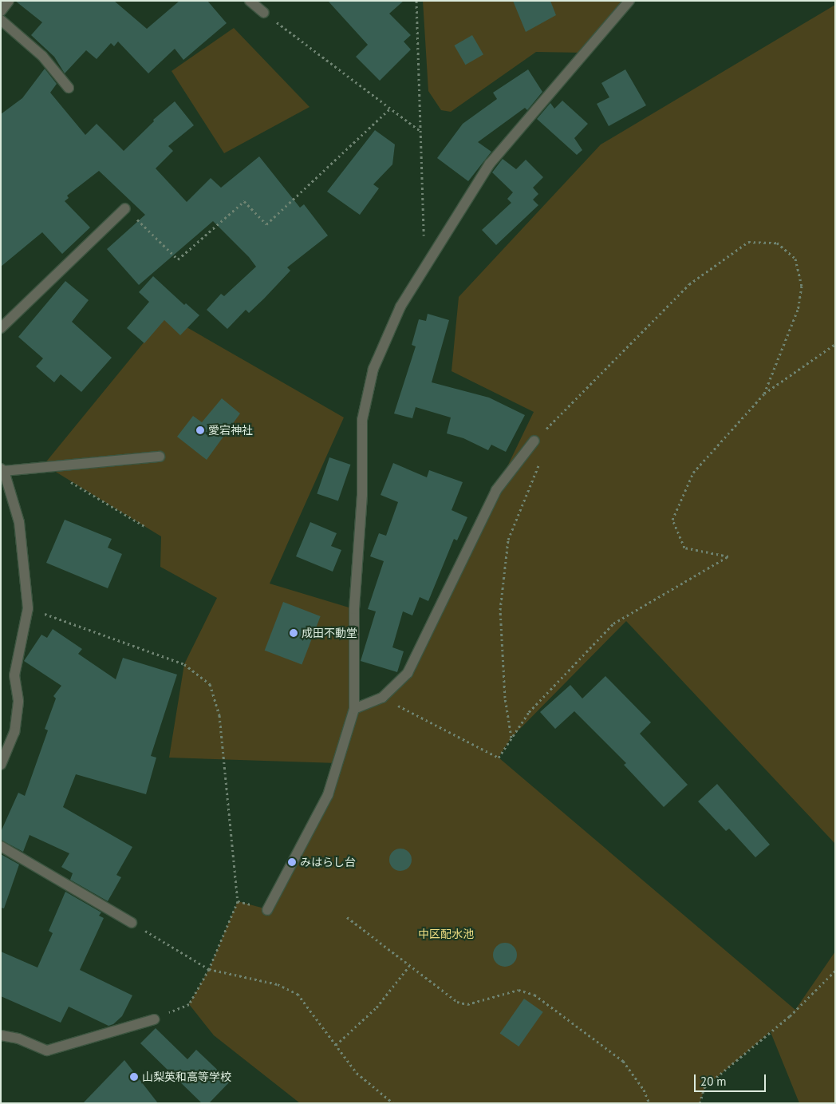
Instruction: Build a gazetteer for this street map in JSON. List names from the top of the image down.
{
  "parks": ["中区配水池"],
  "places": [
    "愛宕神社",
    "成田不動堂",
    "みはらし台",
    "山梨英和高等学校"
  ],
  "scale_bar": "20 m"
}
